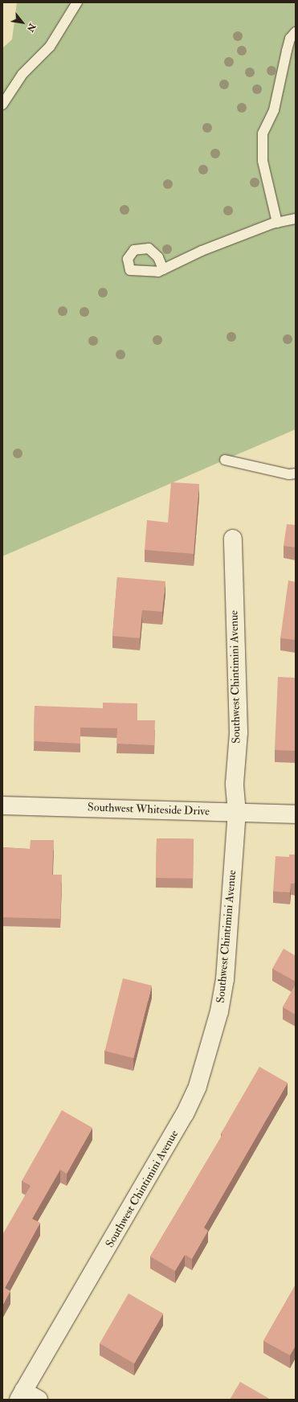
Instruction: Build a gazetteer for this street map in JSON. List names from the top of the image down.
{
  "streets": {
    "street": ["Southwest Chintimini Avenue", "Southwest Whiteside Drive"]
  },
  "crossings": [
    ["Southwest Chintimini Avenue", "Southwest Whiteside Drive"]
  ],
  "north": "bottom right"
}
